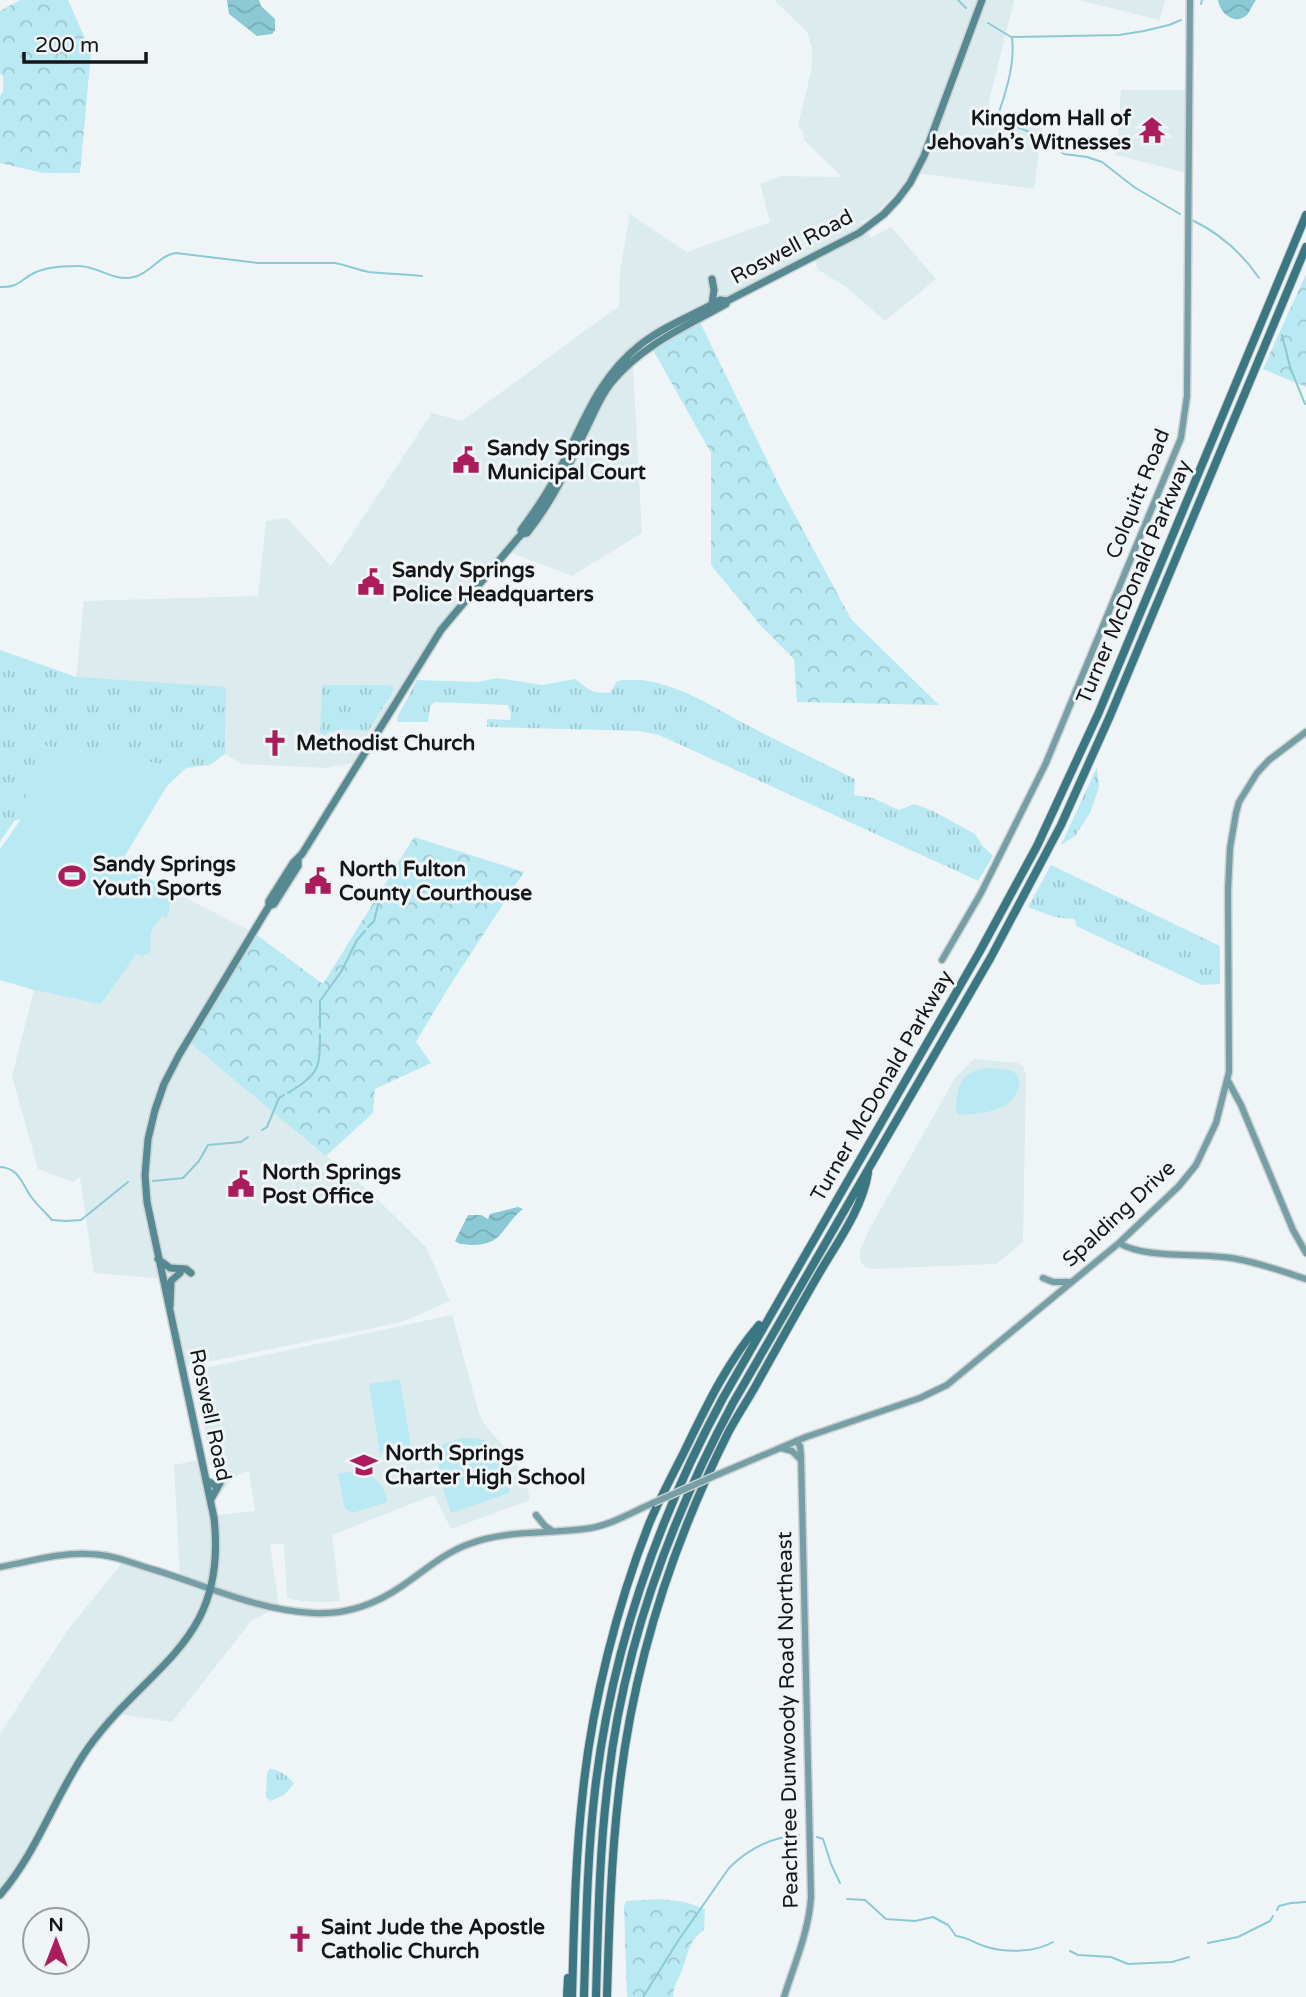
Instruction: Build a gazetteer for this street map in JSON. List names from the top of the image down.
{
  "streets": {
    "highway": ["Turner McDonald Parkway"],
    "main road": ["Roswell Road"],
    "street": ["Colquitt Road", "Spalding Drive", "Peachtree Dunwoody Road Northeast"]
  },
  "crossings": [
    ["Roswell Road", "Spalding Drive"],
    ["Spalding Drive", "Peachtree Dunwoody Road Northeast"]
  ],
  "places": {
    "temple": ["Kingdom Hall of Jehovah’s Witnesses"],
    "public building": [
      "Sandy Springs Municipal Court",
      "Sandy Springs Police Headquarters",
      "North Fulton County Courthouse",
      "North Springs Post Office"
    ],
    "church": ["Methodist Church", "Saint Jude the Apostle Catholic Church"],
    "sports": ["Sandy Springs Youth Sports"],
    "school or university": ["North Springs Charter High School"]
  },
  "scale_bar": "200 m",
  "north": "top"
}
